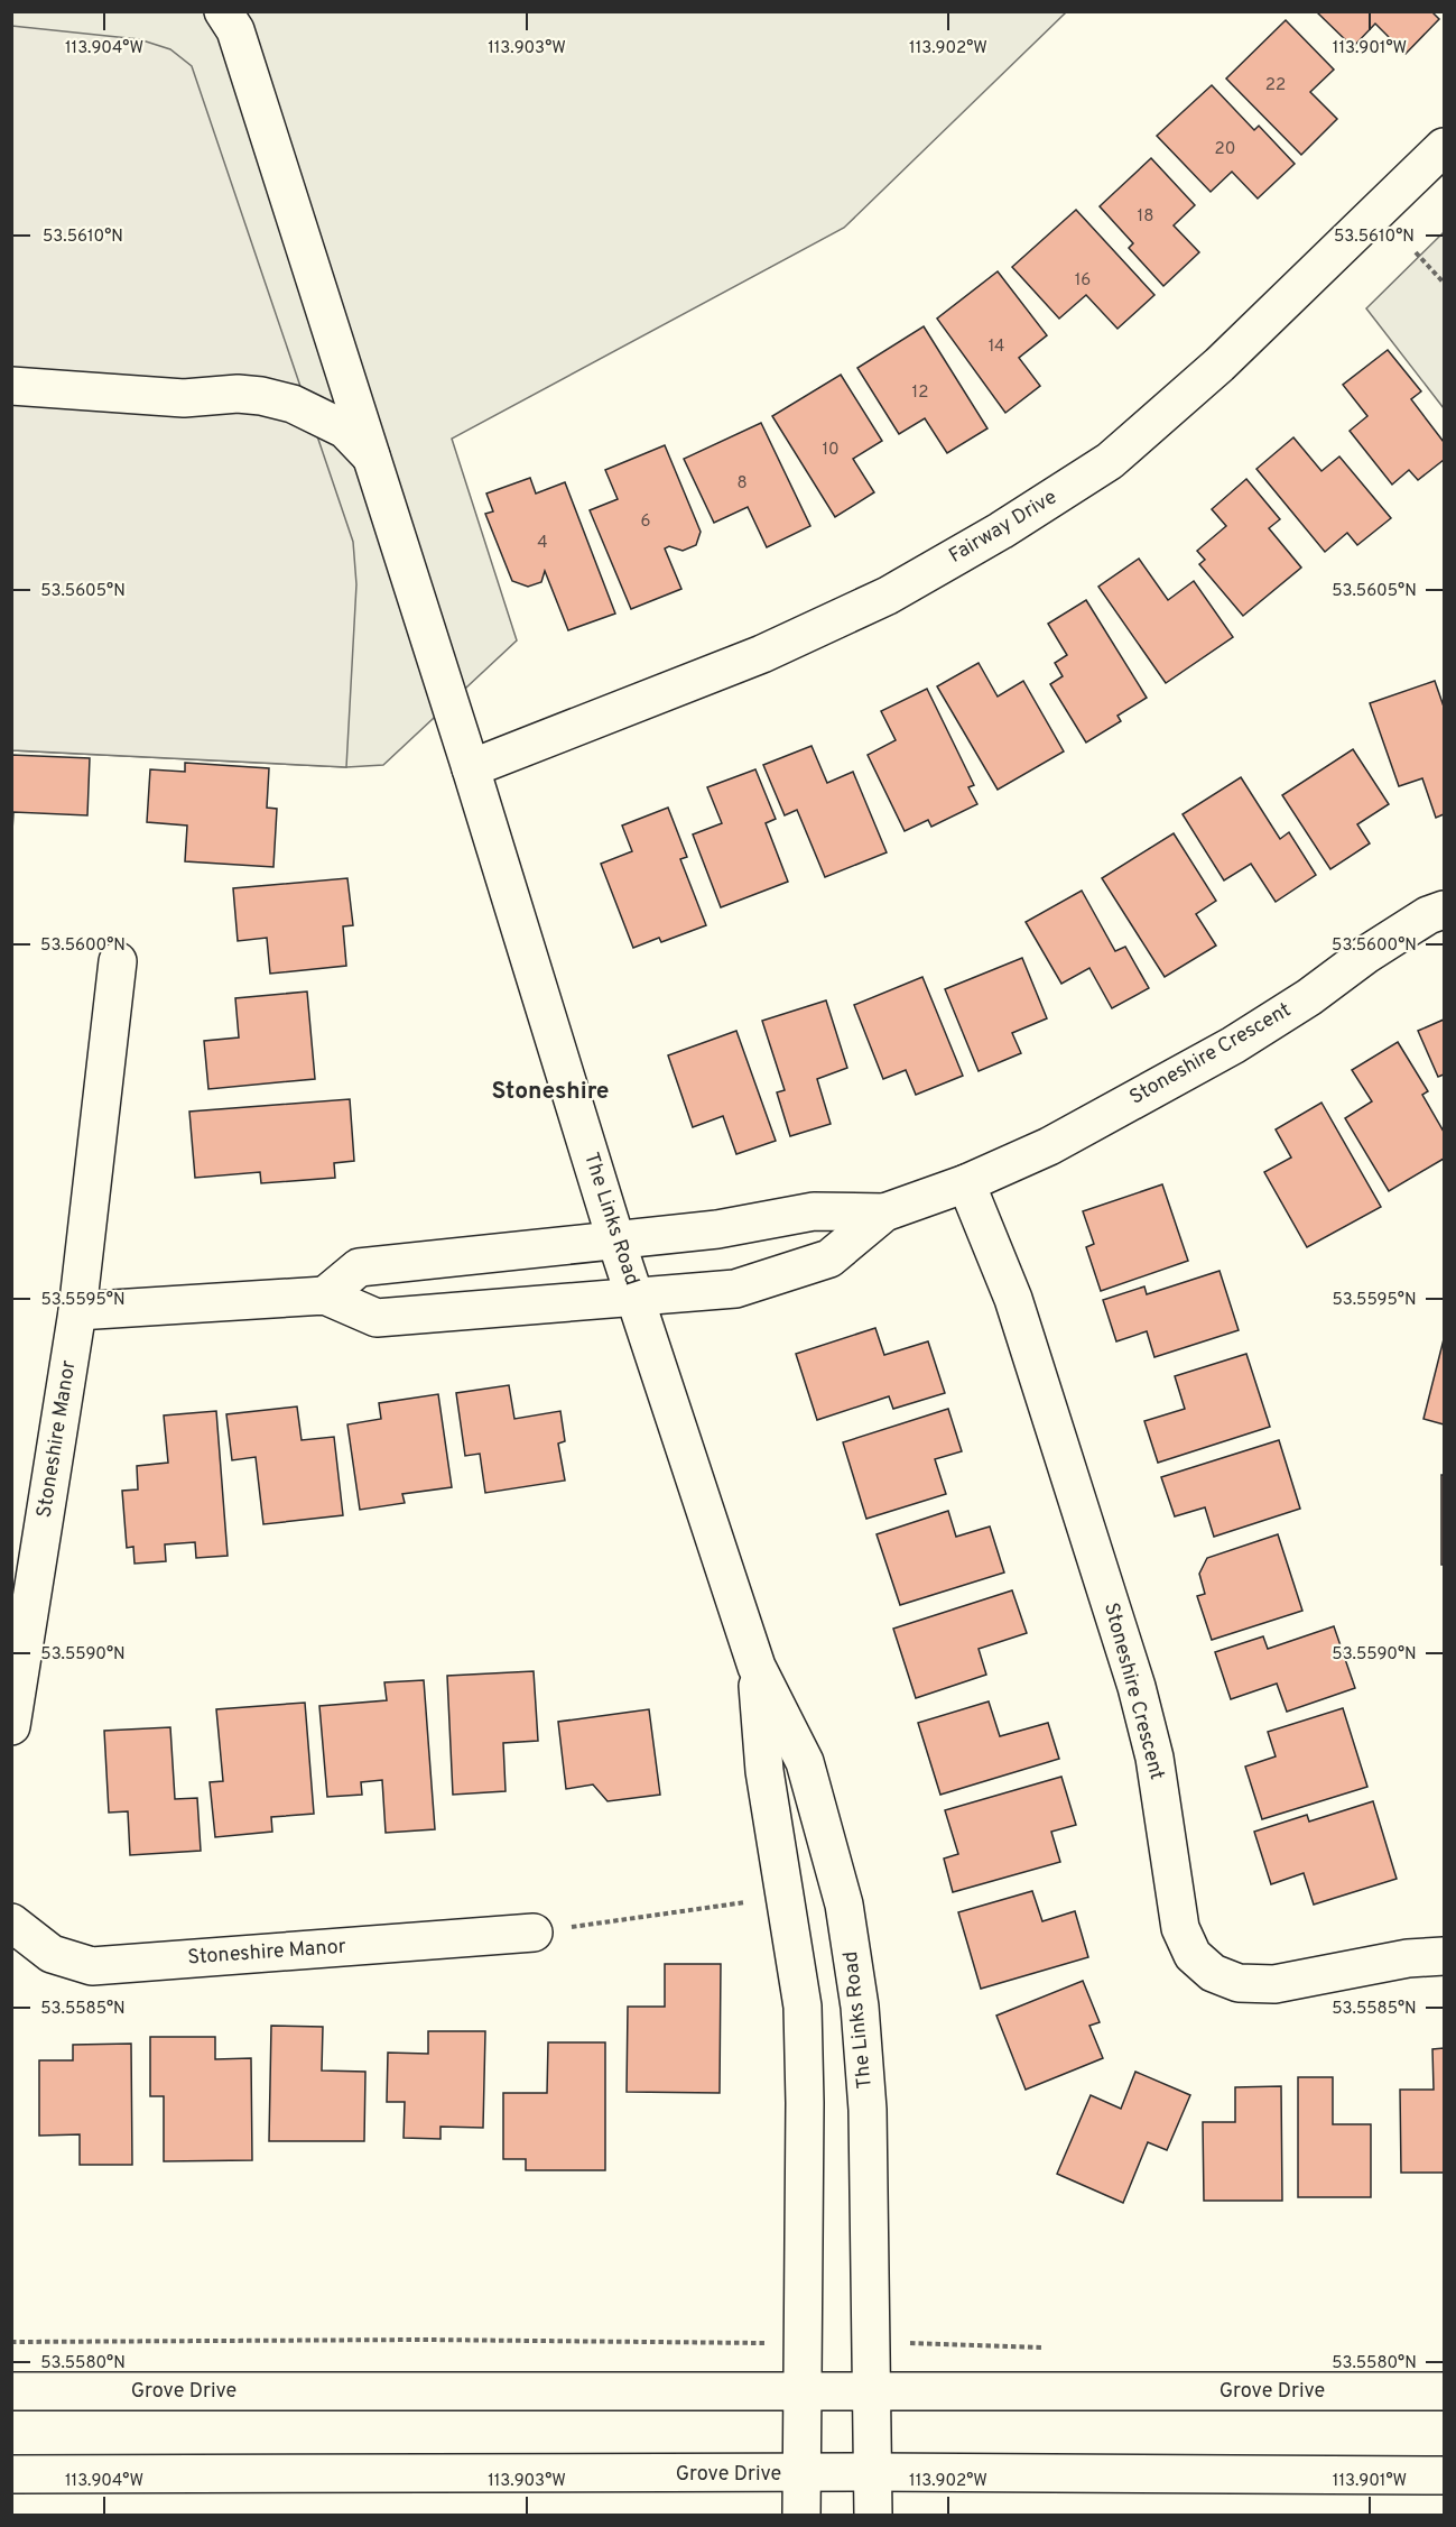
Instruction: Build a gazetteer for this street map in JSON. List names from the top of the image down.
{
  "streets": {
    "street": [
      "Fairway Drive",
      "Stoneshire Crescent",
      "The Links Road",
      "Stoneshire Manor",
      "Grove Drive"
    ]
  },
  "crossings": [
    ["Fairway Drive", "The Links Road"],
    ["Stoneshire Crescent", "The Links Road"],
    ["The Links Road", "Grove Drive"]
  ],
  "districts": ["Stoneshire"],
  "house_numbers": [
    "22",
    "20",
    "18",
    "16",
    "14",
    "12",
    "10",
    "8",
    "6",
    "4"
  ],
  "coordinates": [
    "113.904°W",
    "113.903°W",
    "113.902°W",
    "113.901°W",
    "53.5610°N",
    "53.5605°N",
    "53.5600°N",
    "53.5595°N",
    "53.5590°N",
    "53.5585°N",
    "53.5580°N"
  ]
}
